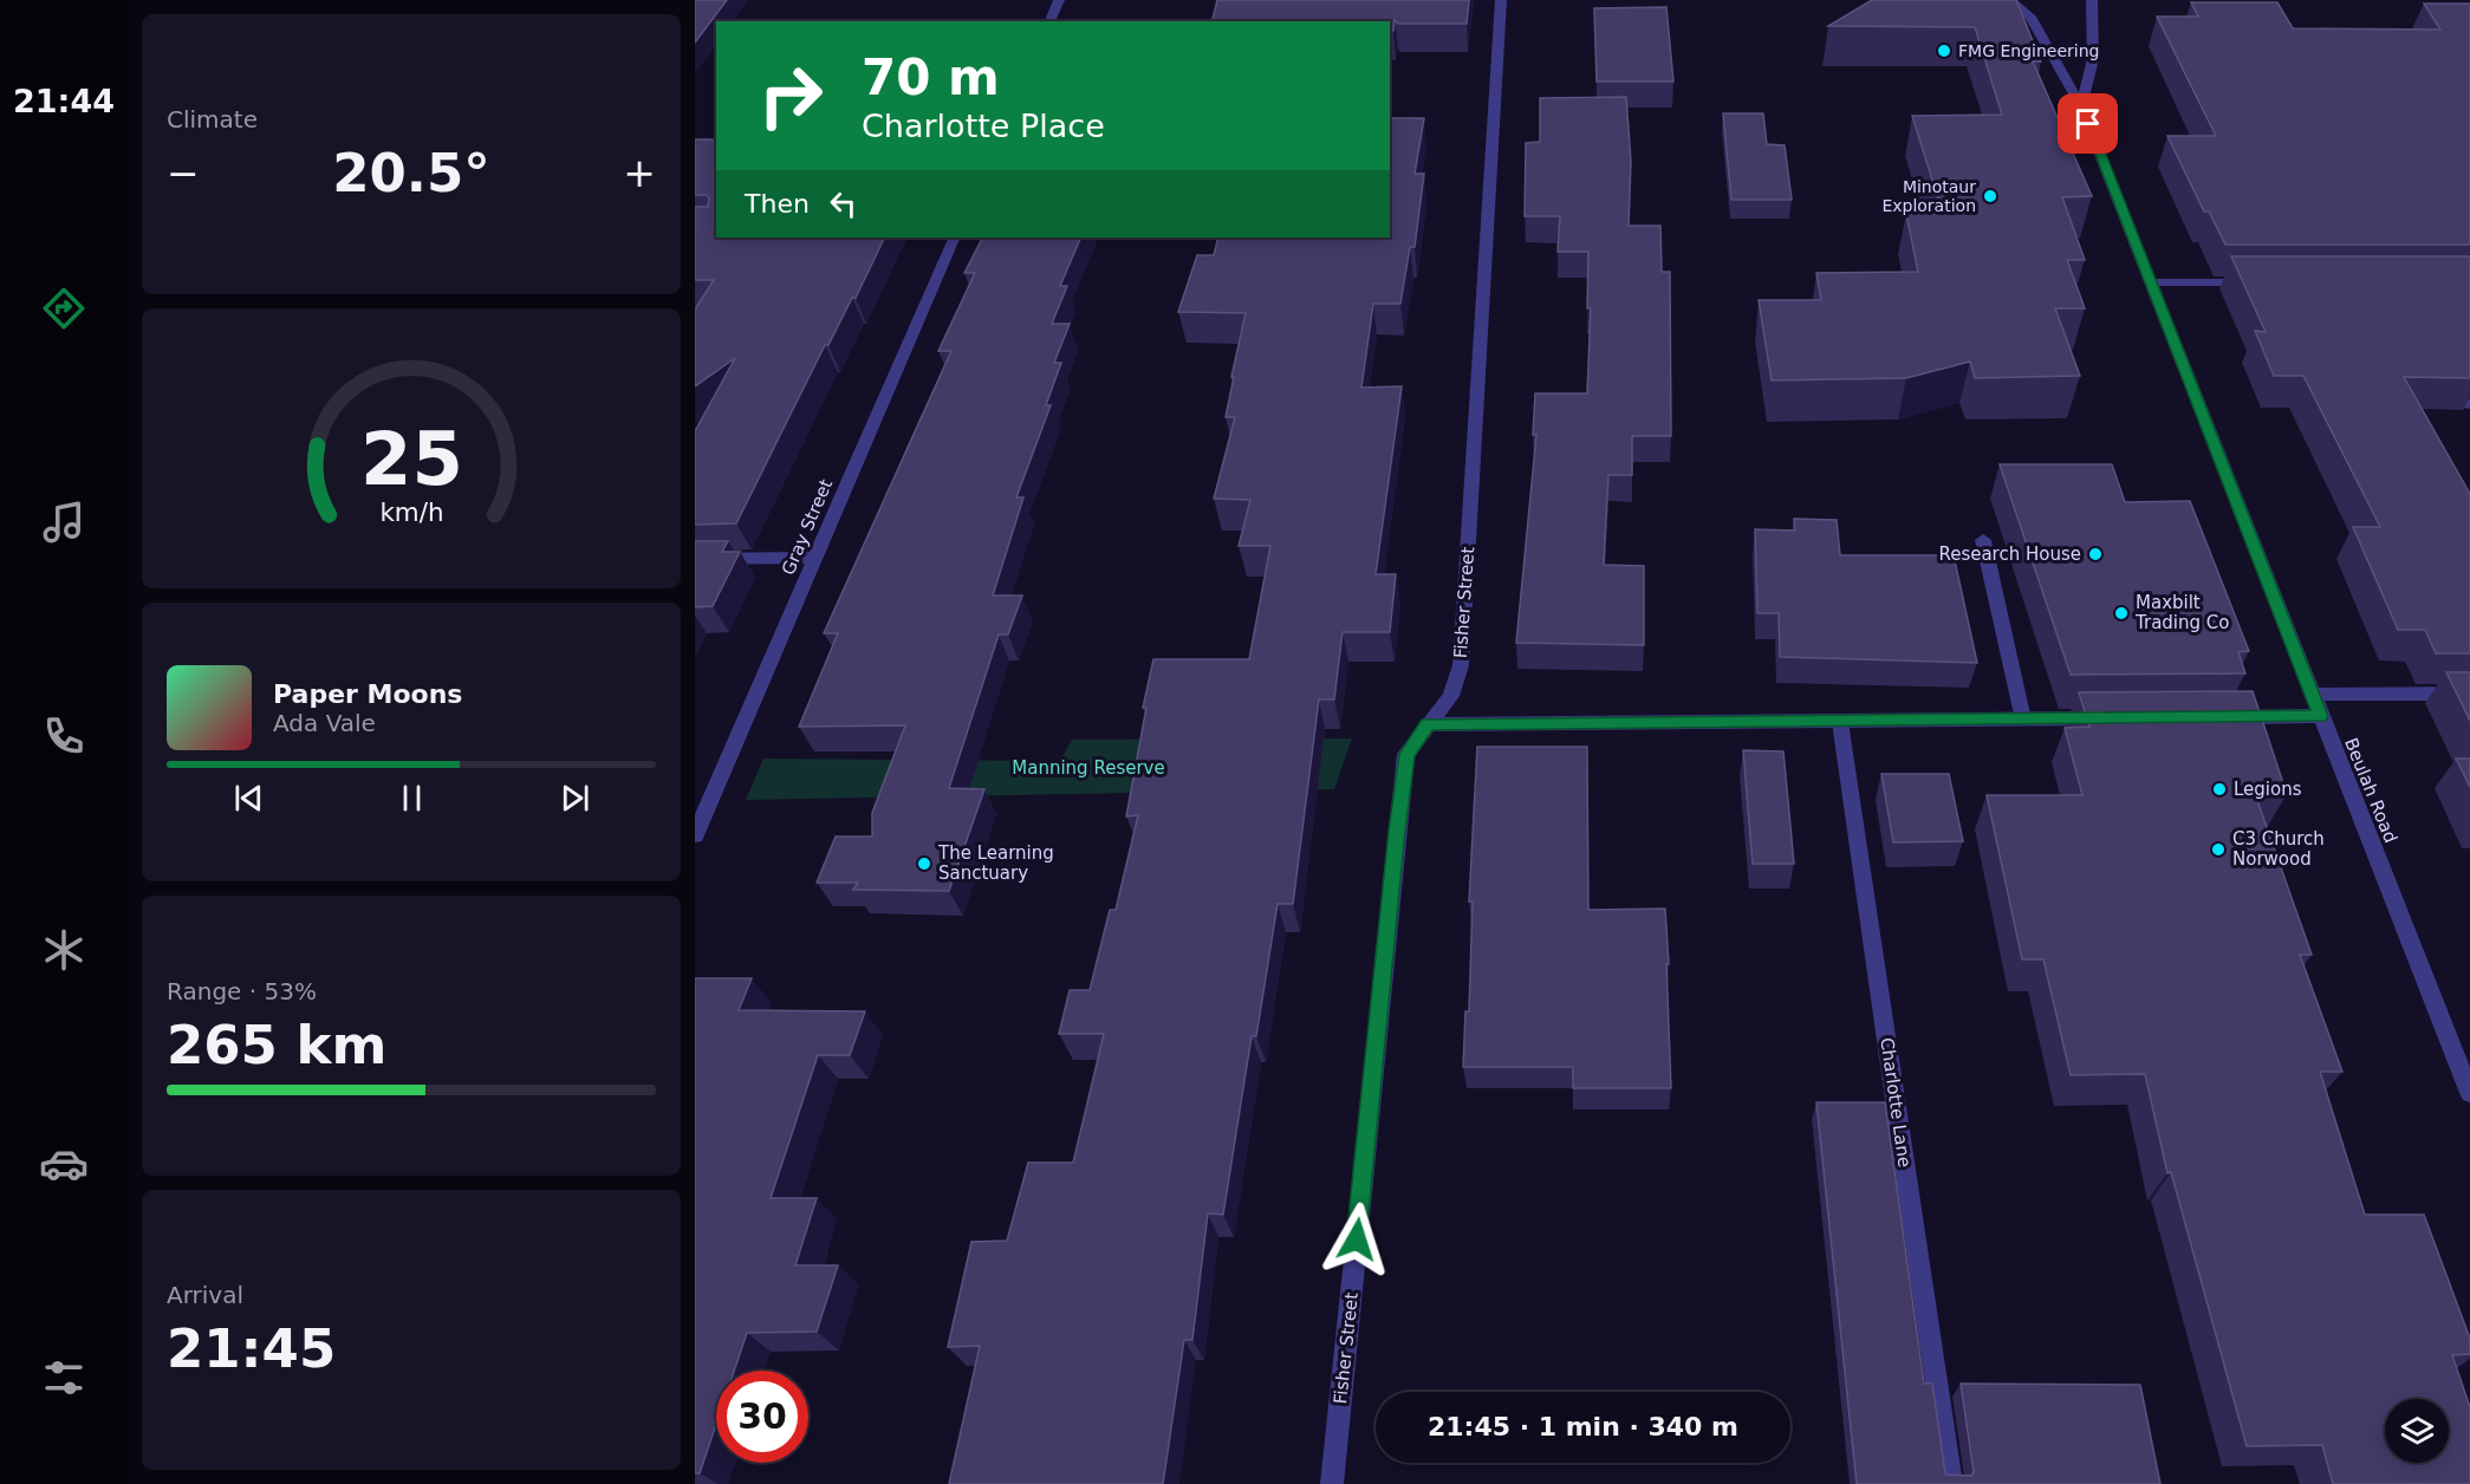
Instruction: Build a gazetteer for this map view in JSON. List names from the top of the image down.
{
  "streets": {
    "street": [
      "Gray Street",
      "Fisher Street",
      "Beulah Road",
      "Charlotte Lane"
    ]
  },
  "parks": ["Manning Reserve"],
  "places": [
    "FMG Engineering",
    "Minotaur Exploration",
    "Research House",
    "Maxbilt Trading Co",
    "Legions",
    "C3 Church Norwood",
    "The Learning Sanctuary"
  ],
  "page": {
    "tabs": "21:44",
    "tile": [
      "Climate",
      ["Range · 53%", "265 km"],
      ["Arrival", "21:45"]
    ],
    "turn": ["70 m", "Charlotte Place"],
    "heat": ["−", "20.5°", "+"],
    "then": "Then",
    "song": ["Paper Moons", "Ada Vale"],
    "limit": "30",
    "trip": "21:45 · 1 min · 340 m",
    "gauge": ["25", "km/h"]
  }
}
